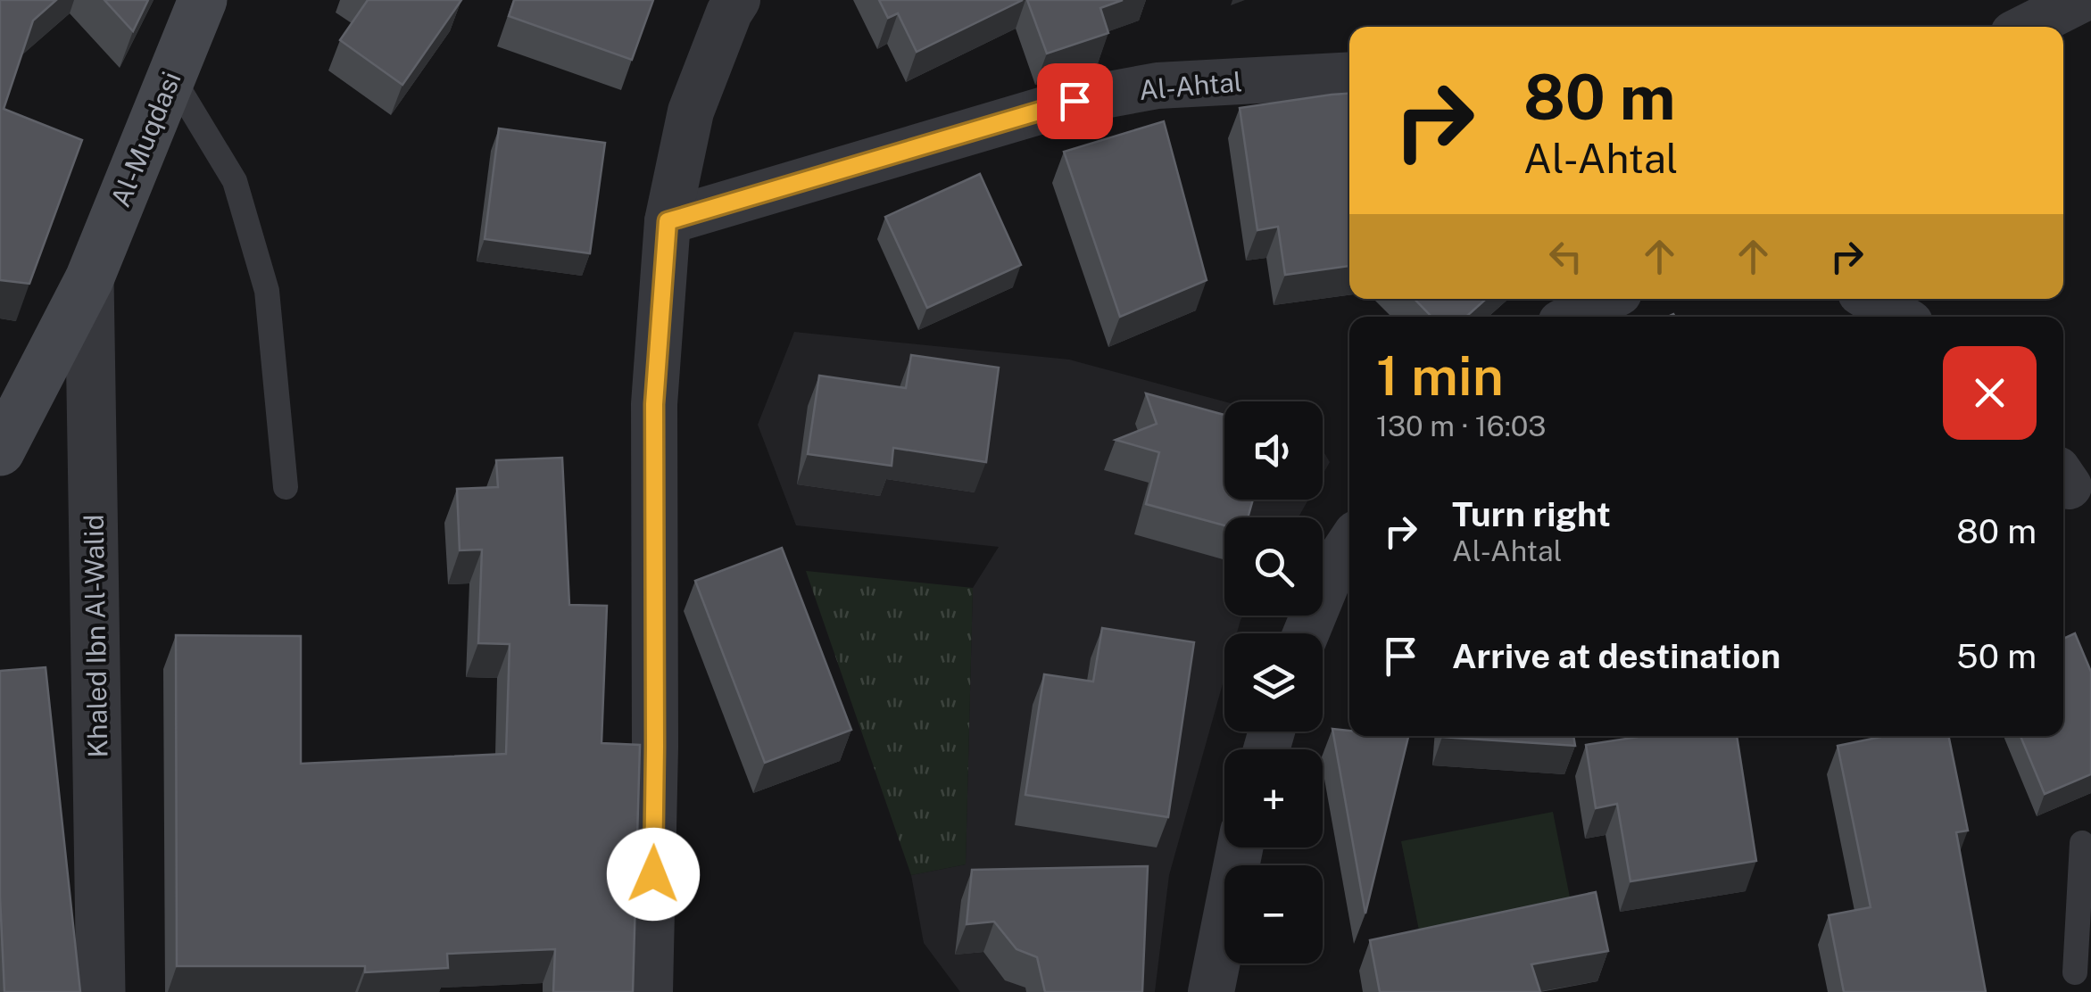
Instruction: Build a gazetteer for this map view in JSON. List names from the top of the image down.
{
  "streets": {
    "main road": ["Al-Muqdasi"],
    "street": ["Al-Ahtal", "Khaled Ibn Al-Walid"]
  },
  "crossings": [
    ["Al-Muqdasi", "Khaled Ibn Al-Walid"]
  ],
  "page": {
    "turn": ["80 m", "Al-Ahtal"],
    "heading": ["1 min", "130 m · 16:03"],
    "map_buttons": ["+", "−"],
    "list": [
      {
        "name": "Turn right",
        "note": "Al-Ahtal",
        "value": "80 m"
      },
      {
        "name": "Arrive at destination",
        "value": "50 m"
      }
    ]
  }
}
